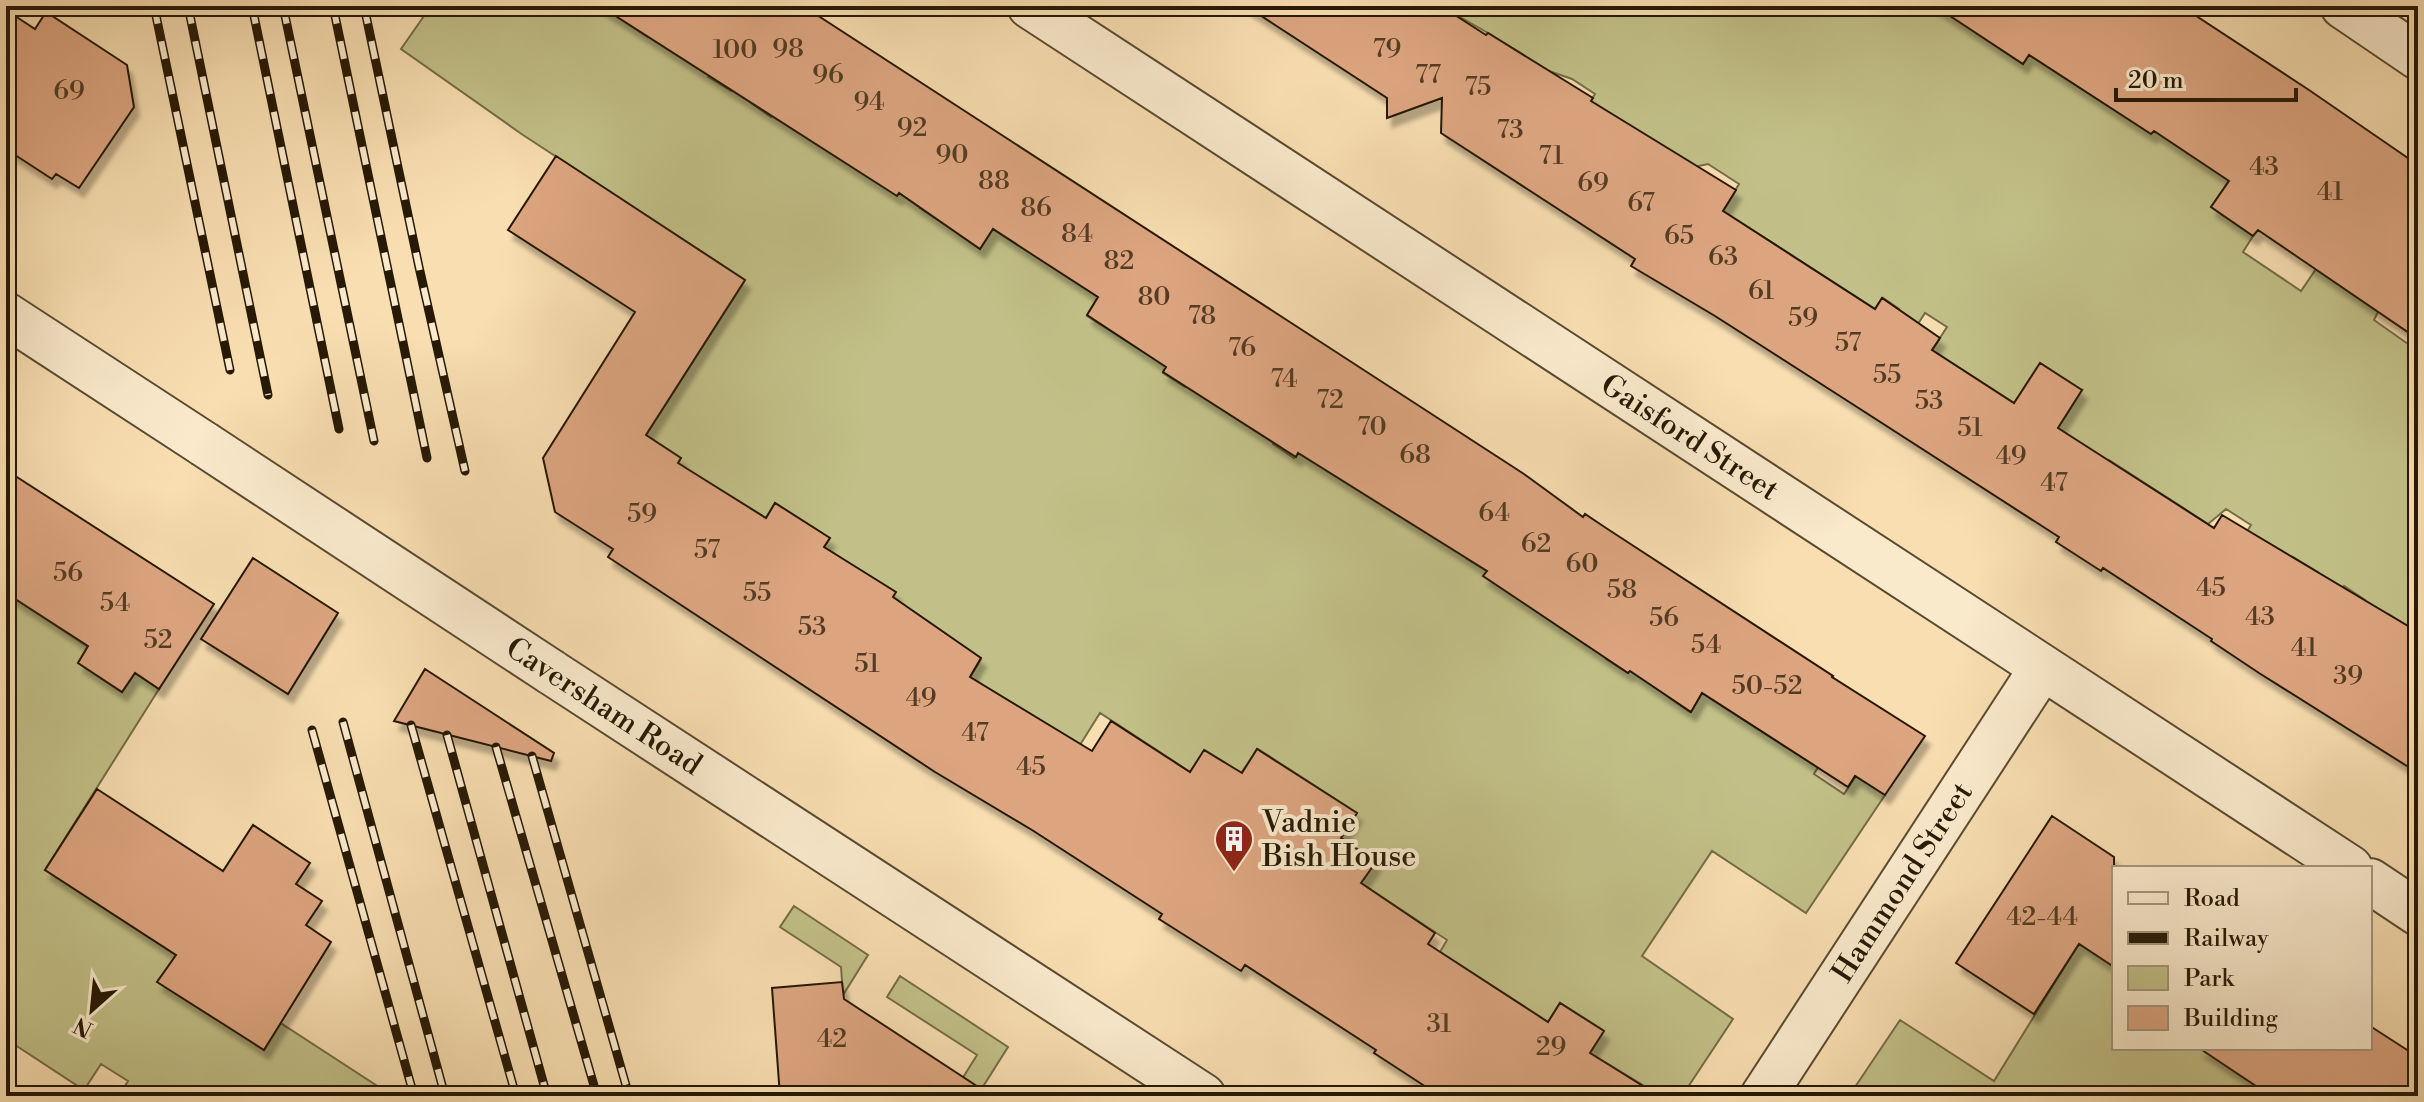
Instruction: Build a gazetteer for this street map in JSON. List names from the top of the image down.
{
  "streets": {
    "street": ["Gaisford Street", "Caversham Road", "Hammond Street"]
  },
  "crossings": [
    ["Gaisford Street", "Hammond Street"]
  ],
  "places": {
    "building": ["Vadnie Bish House"]
  },
  "house_numbers": [
    "98",
    "79",
    "100",
    "96",
    "77",
    "75",
    "69",
    "94",
    "92",
    "73",
    "90",
    "71",
    "43",
    "88",
    "69",
    "41",
    "67",
    "86",
    "84",
    "65",
    "63",
    "82",
    "61",
    "80",
    "78",
    "59",
    "57",
    "76",
    "55",
    "74",
    "72",
    "53",
    "70",
    "51",
    "68",
    "49",
    "47",
    "64",
    "59",
    "62",
    "57",
    "60",
    "56",
    "45",
    "58",
    "55",
    "54",
    "43",
    "56",
    "53",
    "52",
    "54",
    "41",
    "51",
    "39",
    "50-52",
    "49",
    "47",
    "45",
    "42-44",
    "31",
    "42",
    "29"
  ],
  "legend": [
    "Road",
    "Railway",
    "Park",
    "Building"
  ],
  "scale_bar": "20 m",
  "north": "bottom left"
}
